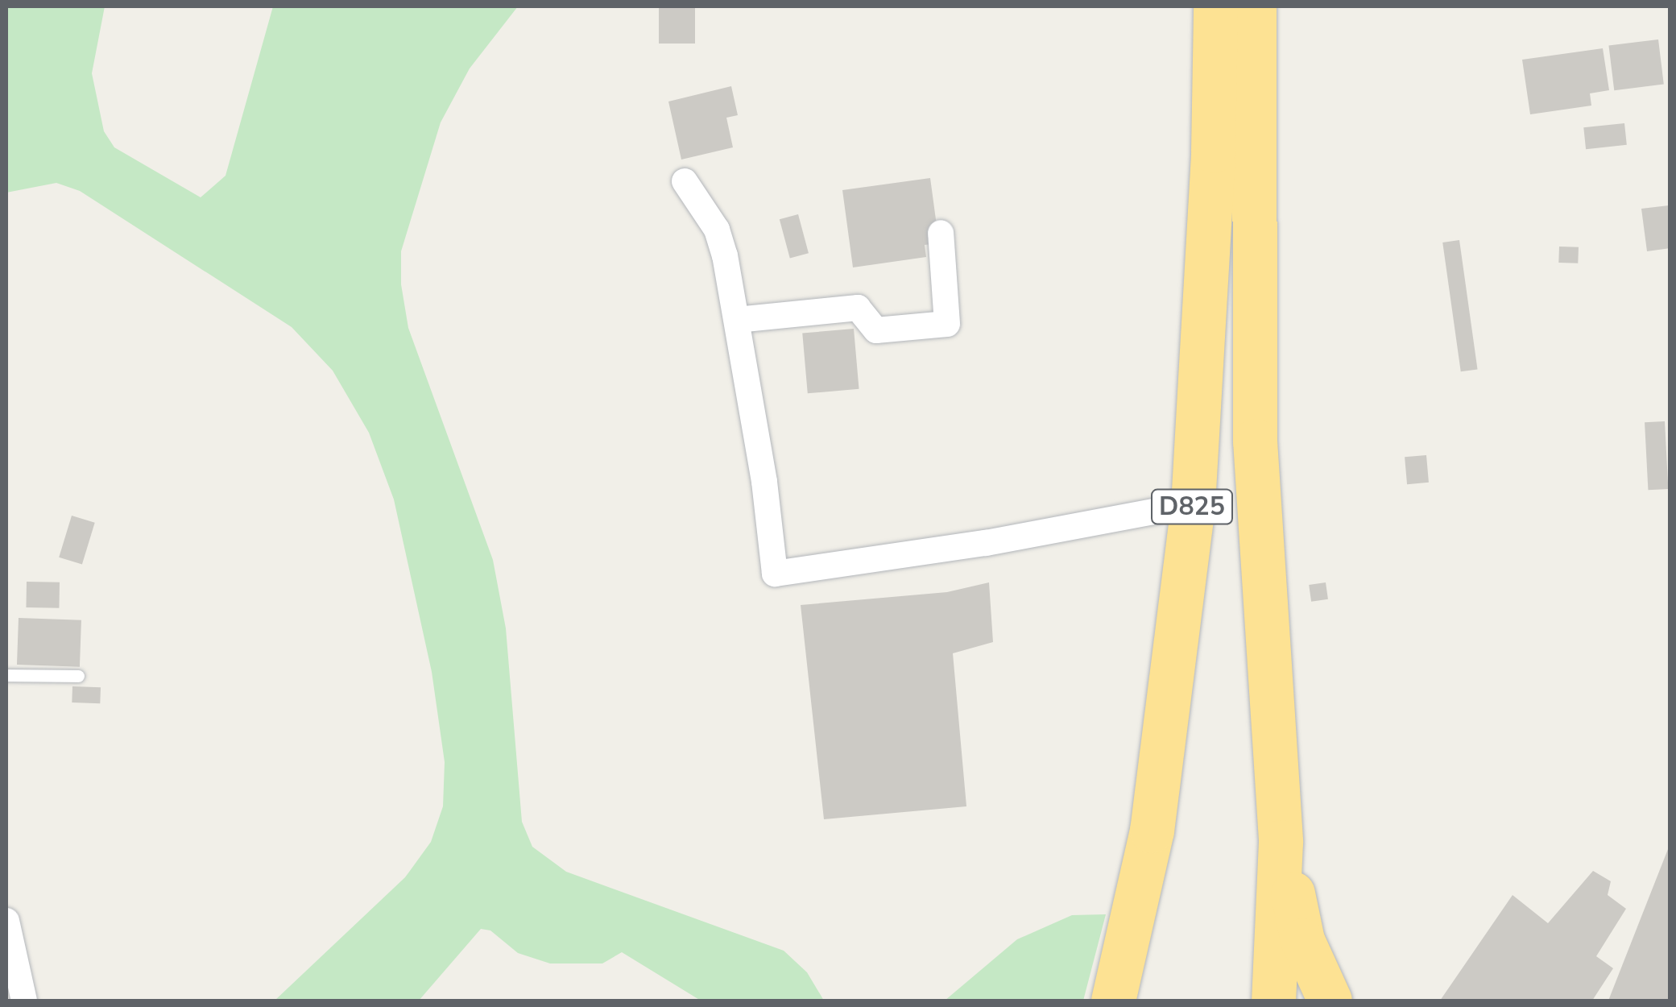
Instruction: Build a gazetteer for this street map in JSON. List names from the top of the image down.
{
  "streets": {
    "highway": ["D825"]
  }
}
